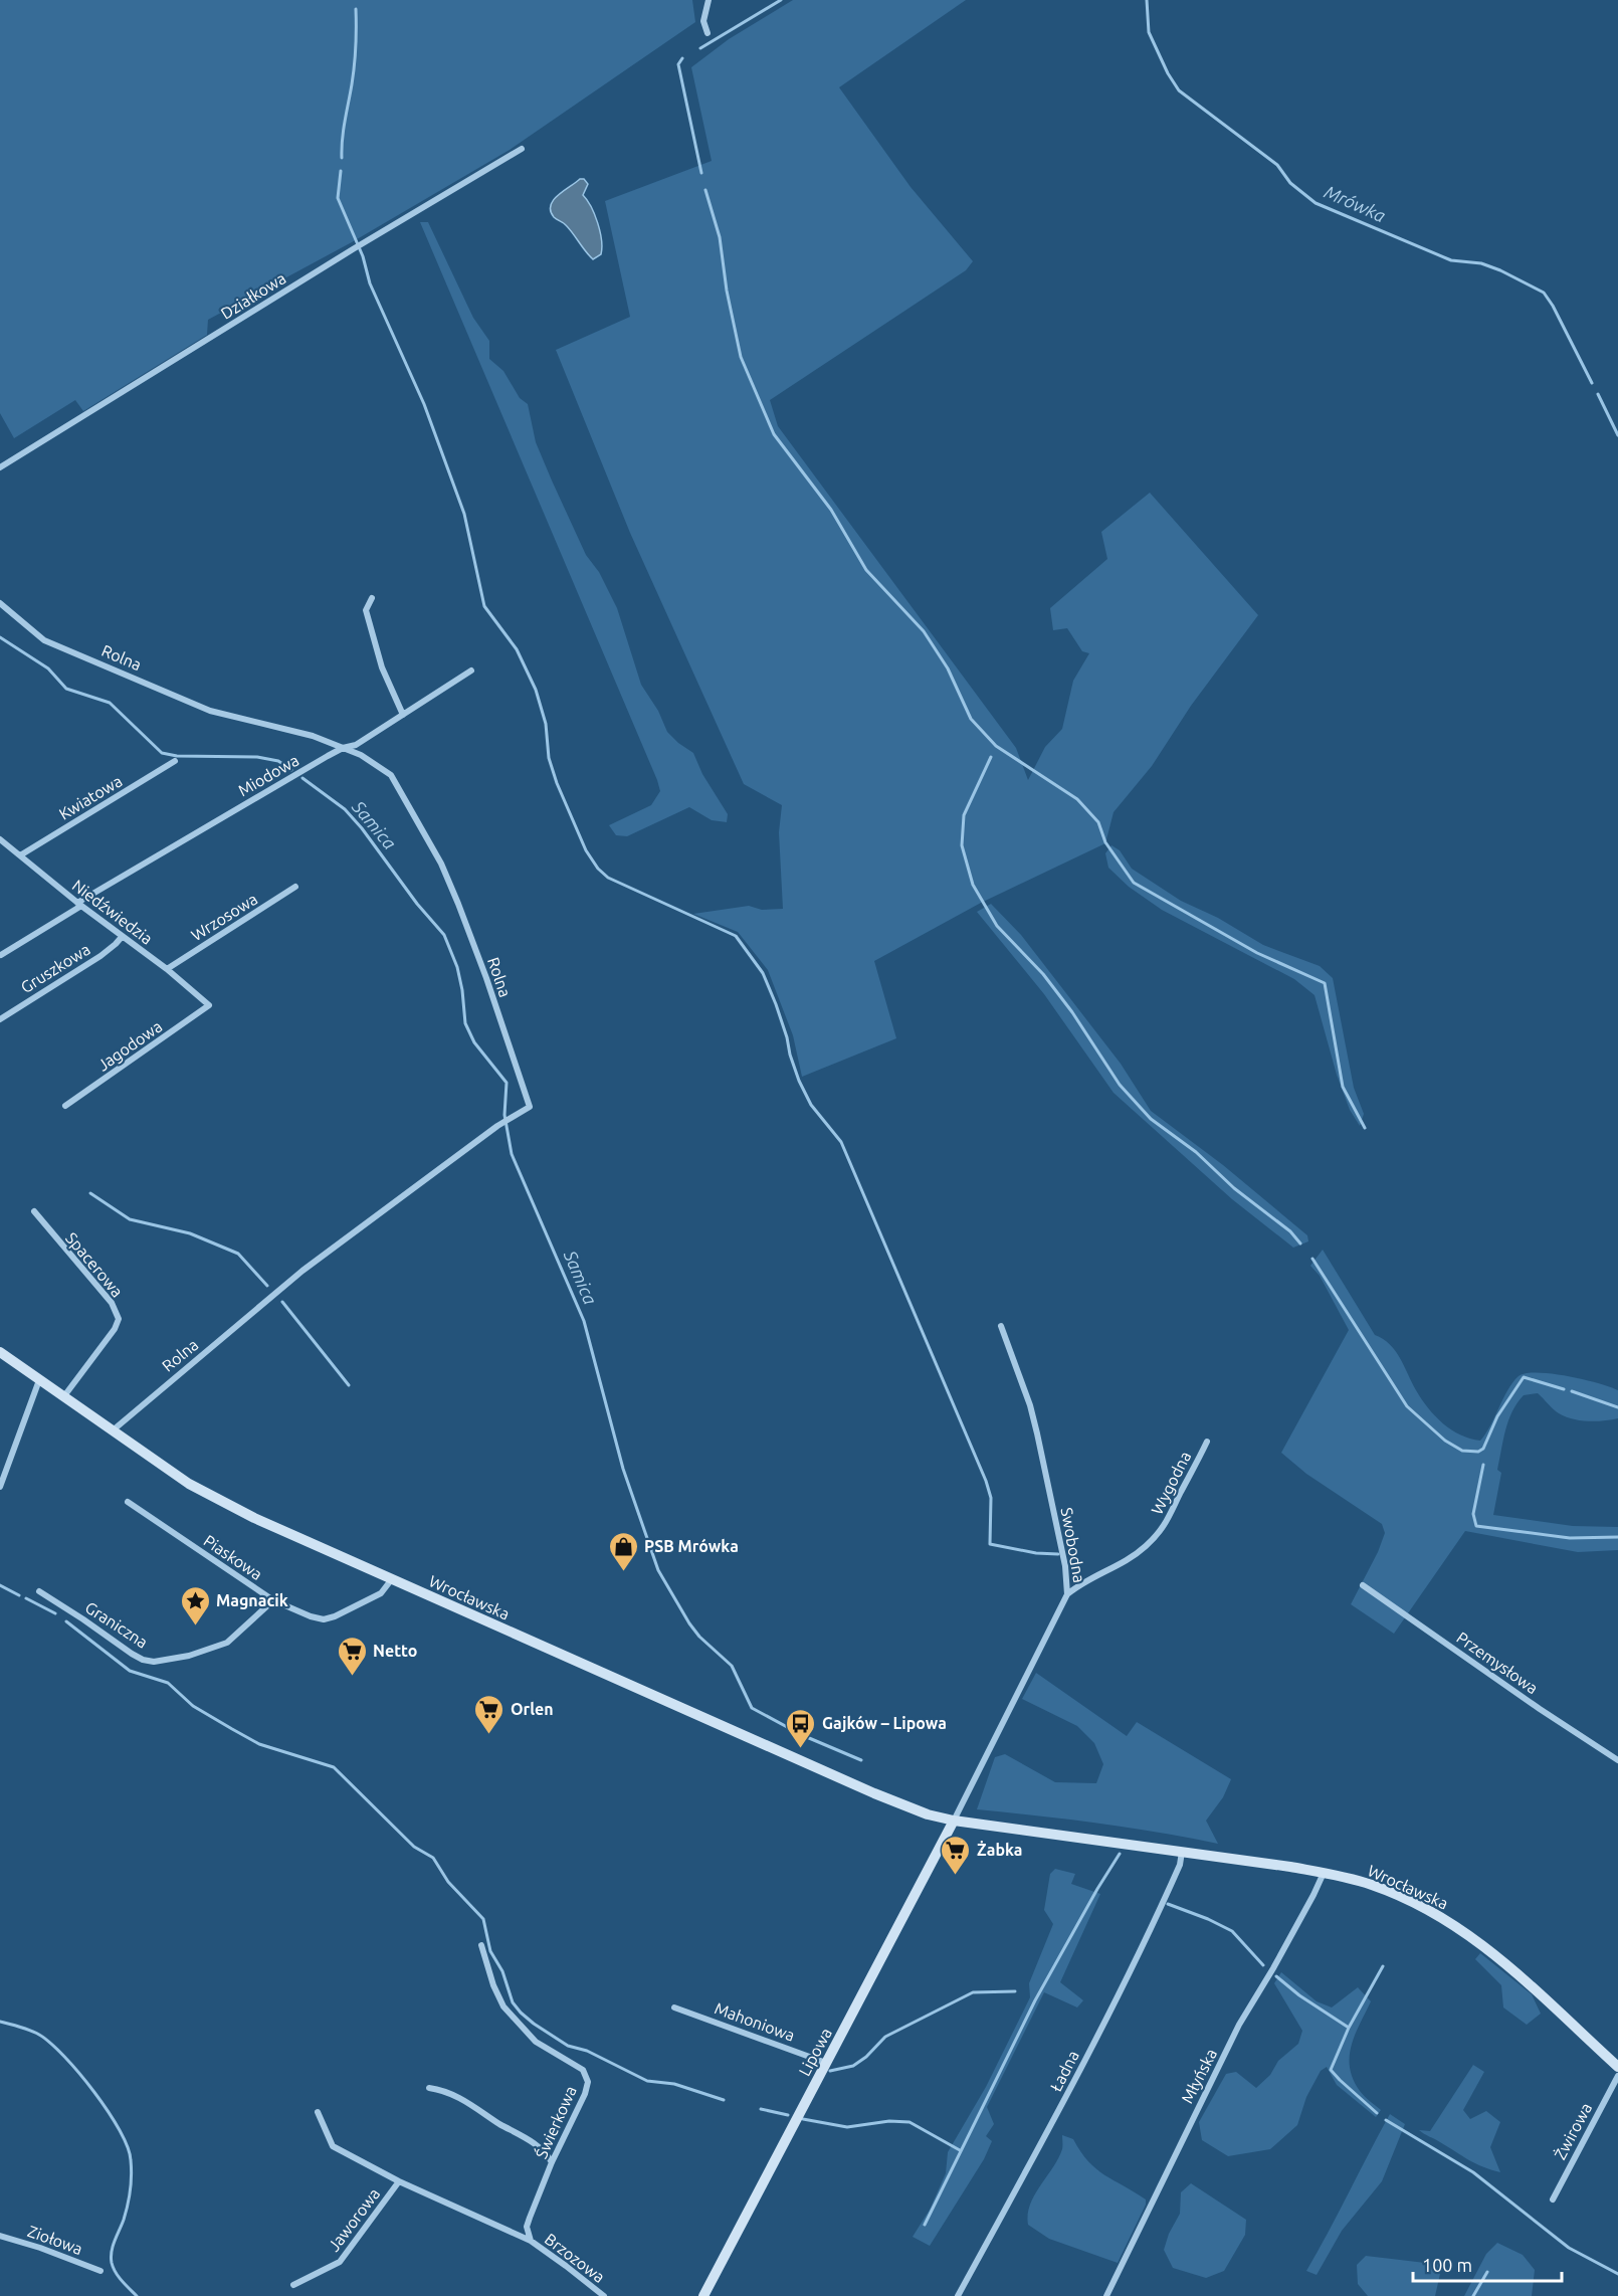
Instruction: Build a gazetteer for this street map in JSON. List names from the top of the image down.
{
  "streets": {
    "main road": ["Wrocławska", "Lipowa"],
    "street": [
      "Działkowa",
      "Rolna",
      "Miodowa",
      "Kwiatowa",
      "Niedźwiedzia",
      "Wrzosowa",
      "Gruszkowa",
      "Jagodowa",
      "Spacerowa",
      "Wygodna",
      "Swobodna",
      "Piaskowa",
      "Graniczna",
      "Przemysłowa",
      "Mahoniowa",
      "Ładna",
      "Młyńska",
      "Świerkowa",
      "Żwirowa",
      "Jaworowa",
      "Ziołowa",
      "Brzozowa"
    ]
  },
  "crossings": [
    ["Rolna", "Miodowa"],
    ["Rolna", "Wrocławska"],
    ["Miodowa", "Niedźwiedzia"],
    ["Kwiatowa", "Niedźwiedzia"],
    ["Niedźwiedzia", "Wrzosowa"],
    ["Niedźwiedzia", "Gruszkowa"],
    ["Niedźwiedzia", "Jagodowa"],
    ["Spacerowa", "Wrocławska"],
    ["Wygodna", "Swobodna"],
    ["Swobodna", "Wrocławska"],
    ["Swobodna", "Lipowa"],
    ["Piaskowa", "Wrocławska"],
    ["Piaskowa", "Graniczna"],
    ["Wrocławska", "Lipowa"],
    ["Wrocławska", "Ładna"],
    ["Wrocławska", "Młyńska"],
    ["Mahoniowa", "Lipowa"],
    ["Świerkowa", "Jaworowa"],
    ["Świerkowa", "Brzozowa"],
    ["Jaworowa", "Brzozowa"]
  ],
  "water": ["Mrówka", "Samica"],
  "places": {
    "shop": ["PSB Mrówka"],
    "place": ["Magnacik"],
    "supermarket": ["Netto", "Orlen", "Żabka"],
    "bus stop": ["Gajków – Lipowa"]
  },
  "scale_bar": "100 m"
}
